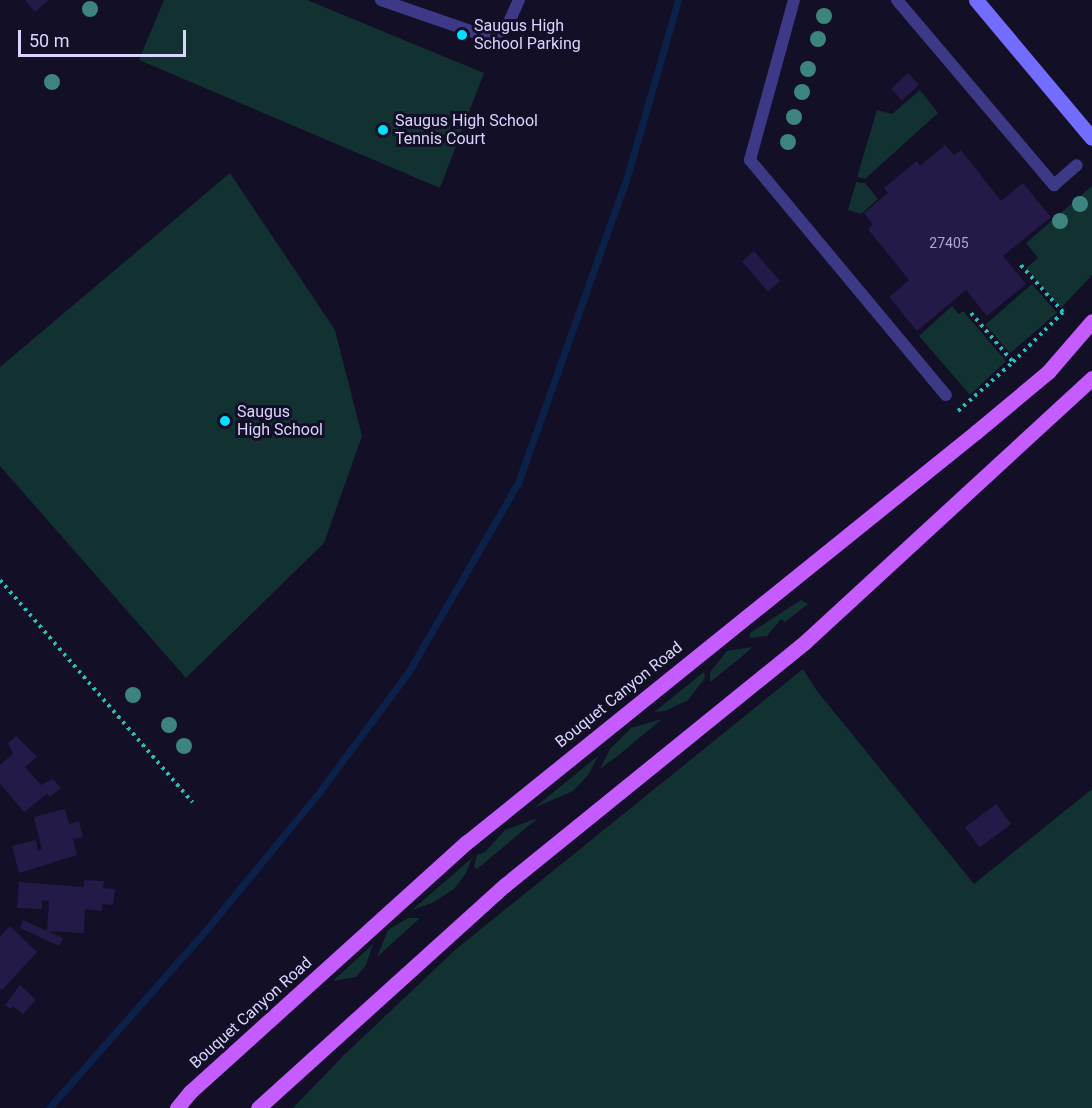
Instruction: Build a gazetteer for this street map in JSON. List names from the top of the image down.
{
  "streets": {
    "main road": ["Bouquet Canyon Road"]
  },
  "places": ["Saugus High School Parking", "Saugus High School Tennis Court", "Saugus High School"],
  "house_numbers": ["27405"],
  "scale_bar": "50 m"
}
